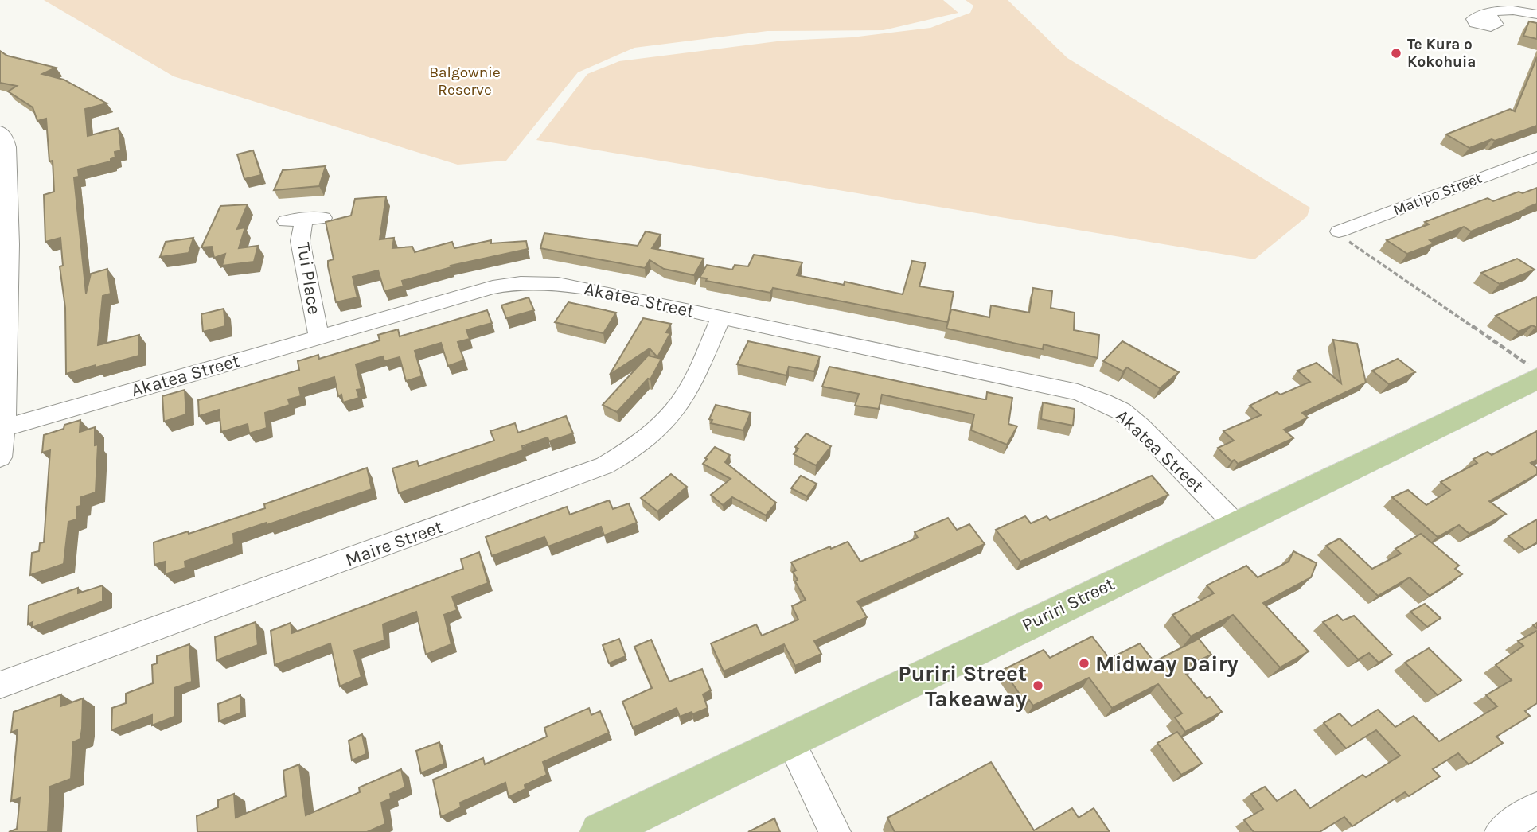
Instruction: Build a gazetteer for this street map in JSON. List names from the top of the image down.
{
  "streets": {
    "main road": ["Puriri Street"],
    "street": [
      "Matipo Street",
      "Tui Place",
      "Akatea Street",
      "Maire Street"
    ]
  },
  "crossings": [
    ["Tui Place", "Akatea Street"],
    ["Akatea Street", "Maire Street"],
    ["Akatea Street", "Puriri Street"]
  ],
  "parks": ["Balgownie Reserve"],
  "places": ["Te Kura o Kokohuia", "Midway Dairy", "Puriri Street Takeaway"]
}
